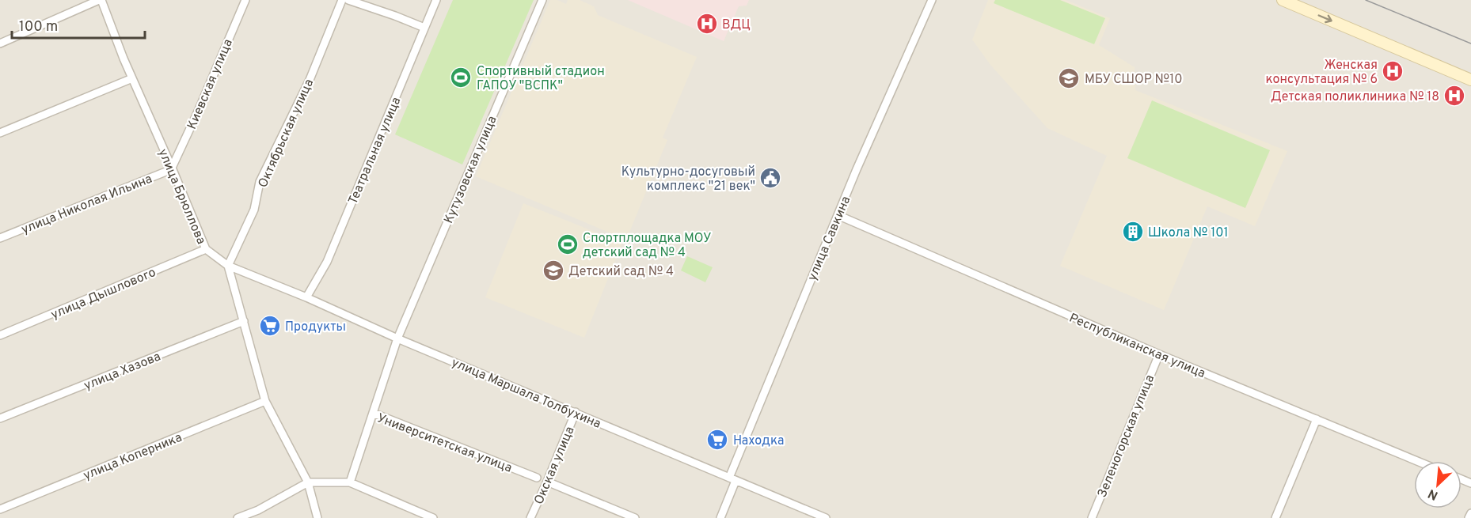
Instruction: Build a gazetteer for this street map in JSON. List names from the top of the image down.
{
  "streets": {
    "street": [
      "Киевская улица",
      "Октябрьская улица",
      "Театральная улица",
      "Кутузовская улица",
      "улица Брюллова",
      "улица Николая Ильина",
      "улица Савкина",
      "улица Дышлового",
      "Республиканская улица",
      "улица Хазова",
      "улица Маршала Толбухина",
      "Зеленогорская улица",
      "Университетская улица",
      "улица Коперника",
      "Окская улица"
    ]
  },
  "crossings": [
    ["Киевская улица", "улица Брюллова"],
    ["Киевская улица", "улица Николая Ильина"],
    ["Октябрьская улица", "улица Брюллова"],
    ["Октябрьская улица", "улица Маршала Толбухина"],
    ["Театральная улица", "улица Маршала Толбухина"],
    ["Кутузовская улица", "улица Маршала Толбухина"],
    ["Кутузовская улица", "Университетская улица"],
    ["улица Брюллова", "улица Николая Ильина"],
    ["улица Брюллова", "улица Дышлового"],
    ["улица Брюллова", "улица Маршала Толбухина"],
    ["улица Савкина", "Республиканская улица"],
    ["улица Савкина", "улица Маршала Толбухина"],
    ["Республиканская улица", "Зеленогорская улица"],
    ["улица Маршала Толбухина", "Окская улица"]
  ],
  "places": {
    "hospital": ["ВДЦ", "Женская консультация № 6", "Детская поликлиника № 18"],
    "sports": ["Спортивный стадион ГАПОУ \"ВСПК\"", "Спортплощадка МОУ детский сад № 4"],
    "school or university": ["МБУ СШОР №10", "Детский сад № 4"],
    "public building": ["Культурно-досуговый комплекс \"21 век\""],
    "building": ["Школа № 101"],
    "supermarket": ["Продукты", "Находка"]
  },
  "scale_bar": "100 m",
  "north": "bottom left"
}
